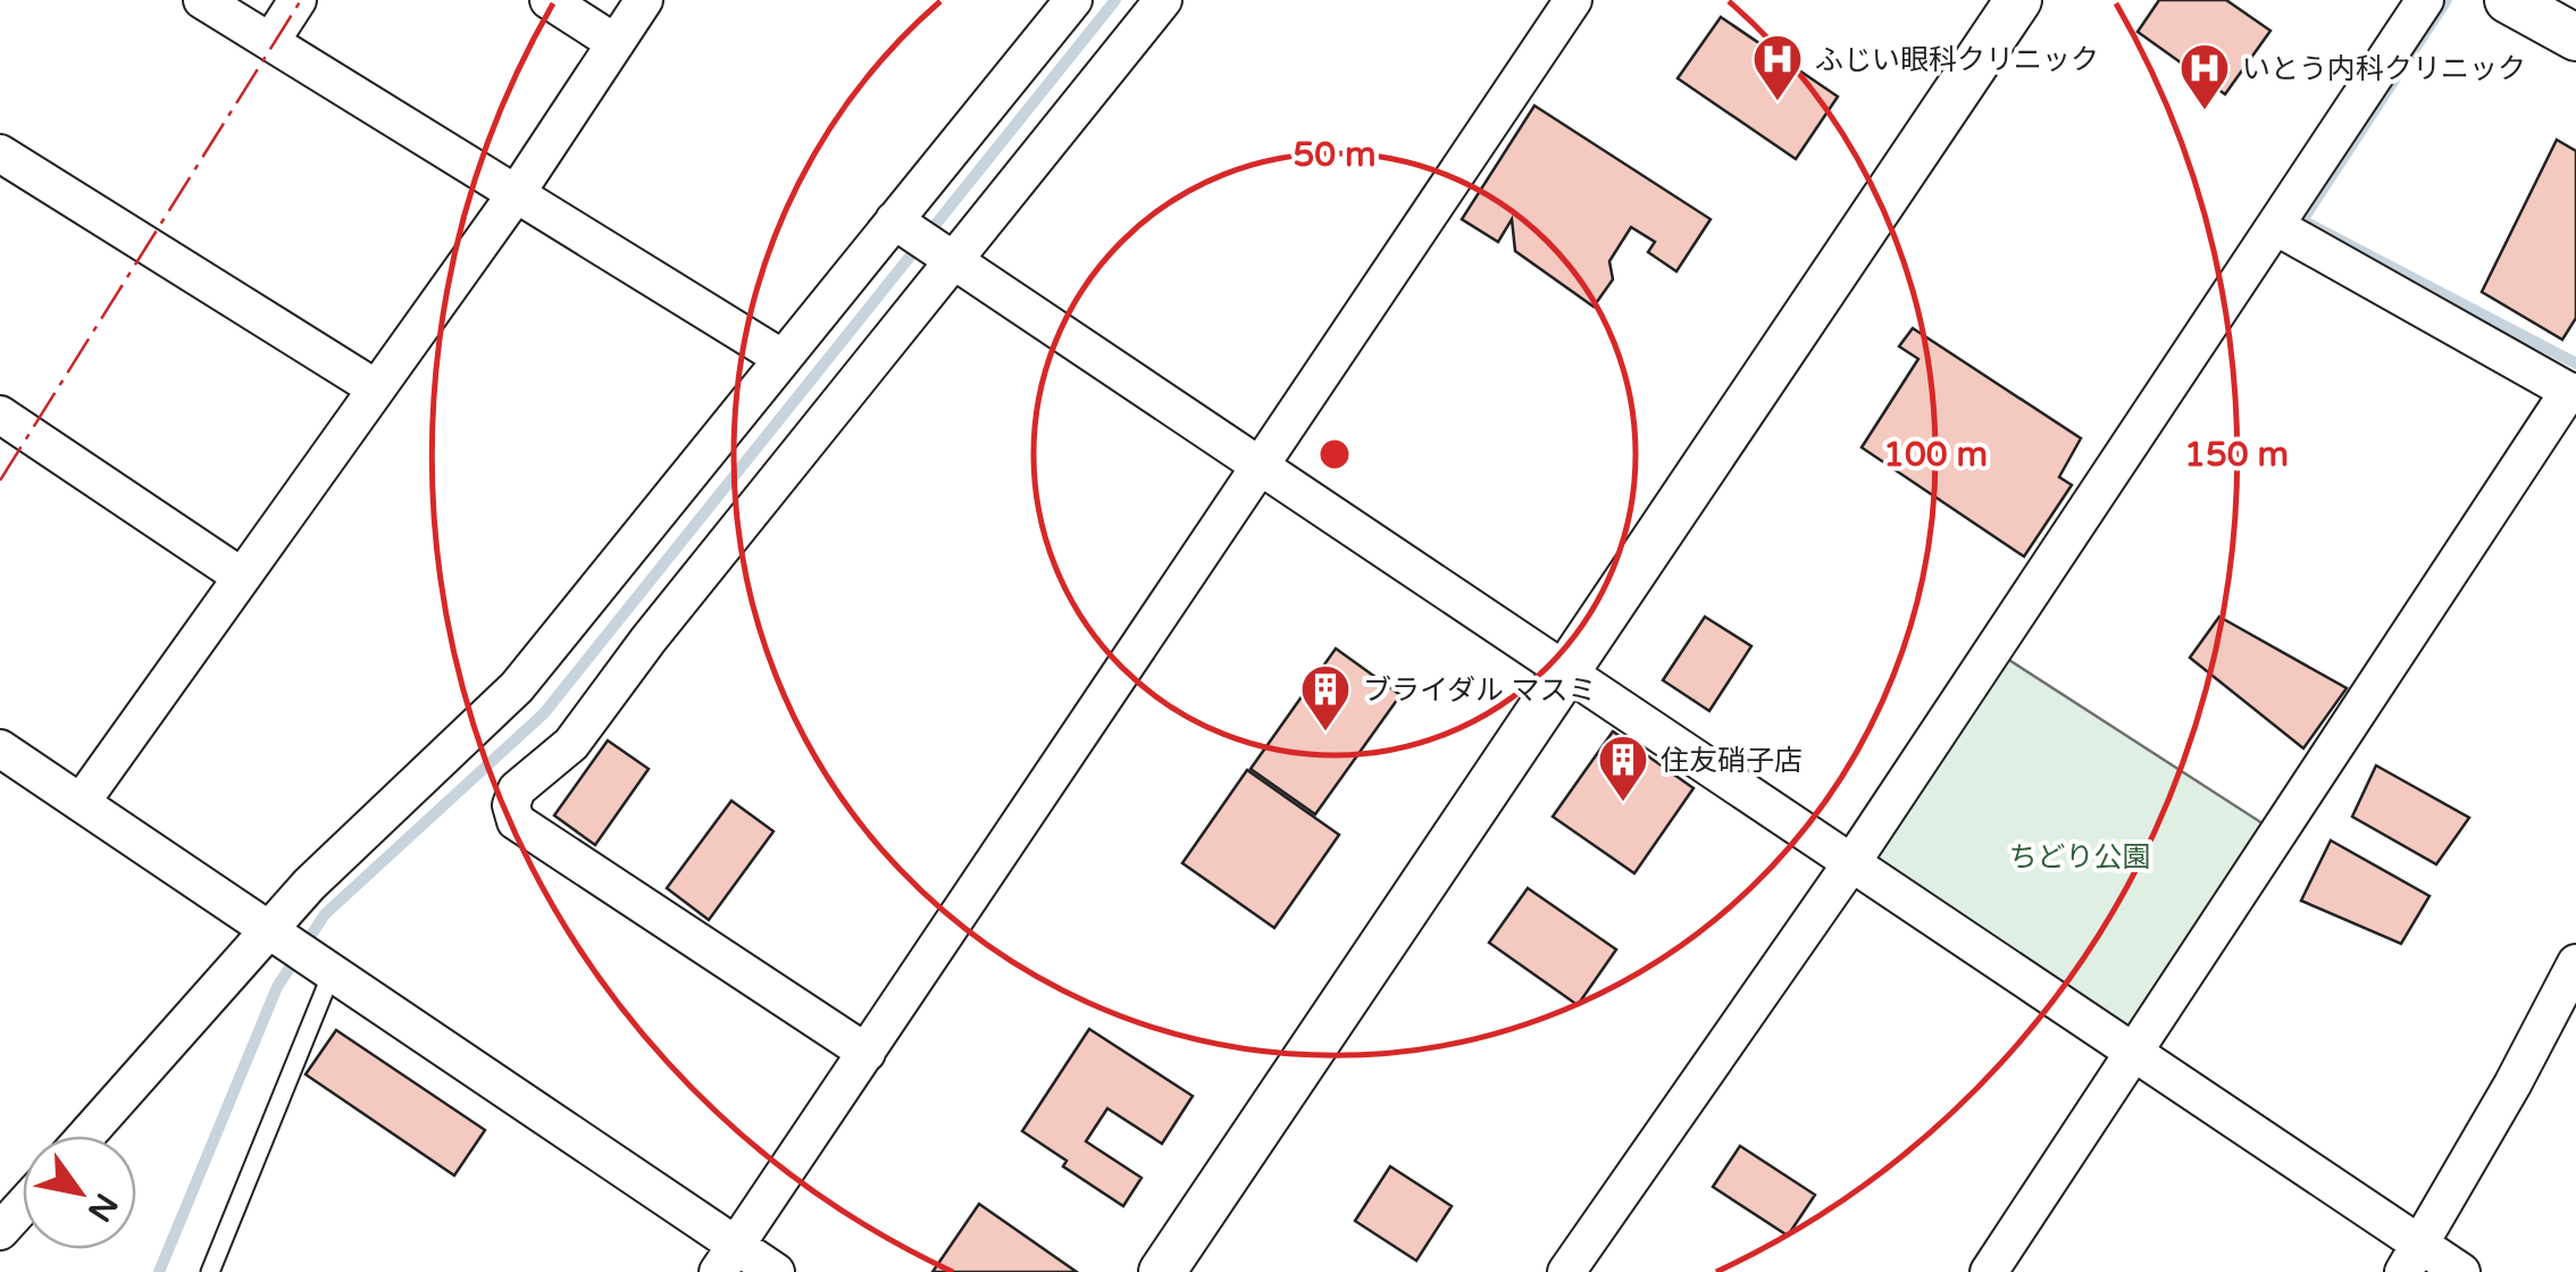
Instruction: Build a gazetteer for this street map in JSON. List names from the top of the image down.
{
  "parks": ["ちどり公園"],
  "places": {
    "hospital": ["ふじい眼科クリニック", "いとう内科クリニック"],
    "building": ["ブライダル マスミ", "住友硝子店"]
  },
  "north": "bottom right",
  "rings": ["50 m", "100 m", "150 m"]
}
